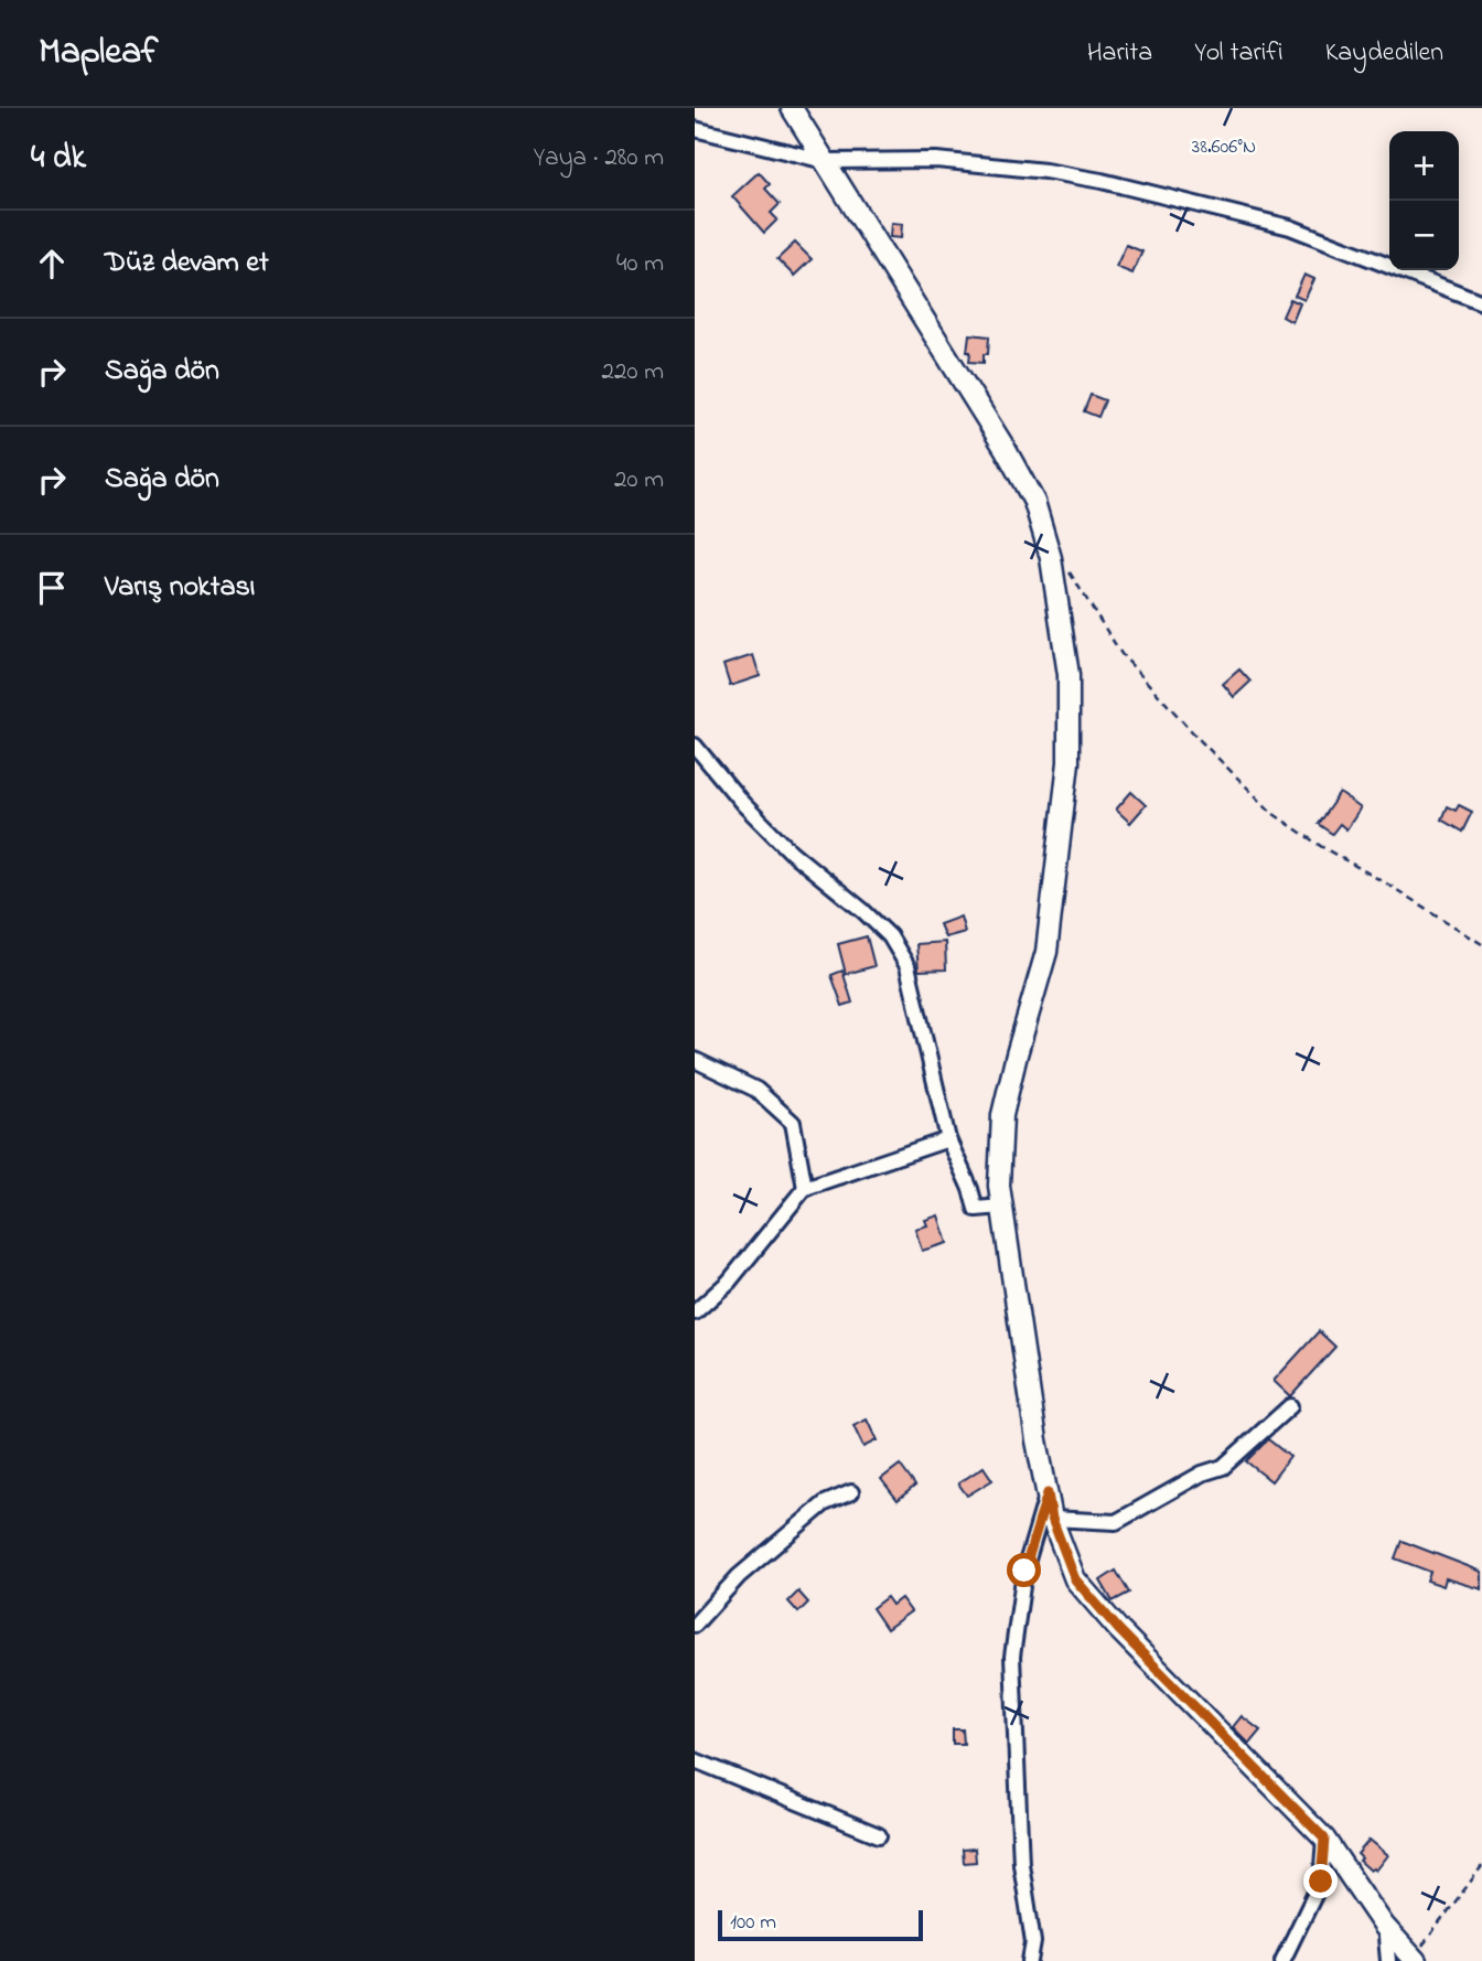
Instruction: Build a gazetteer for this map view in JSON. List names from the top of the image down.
{
  "scale_bar": "100 m",
  "page": {
    "header": "Mapleaf",
    "nav": ["Harita", "Yol tarifi", "Kaydedilen"],
    "heading": ["4 dk", "Yaya · 280 m"],
    "map_buttons": ["+", "−"],
    "list": [
      ["Düz devam et", "40 m"],
      ["Sağa dön", "220 m"],
      ["Sağa dön", "20 m"],
      "Varış noktası"
    ],
    "scale": "100 m"
  },
  "coordinates": ["38.606°N"]
}
